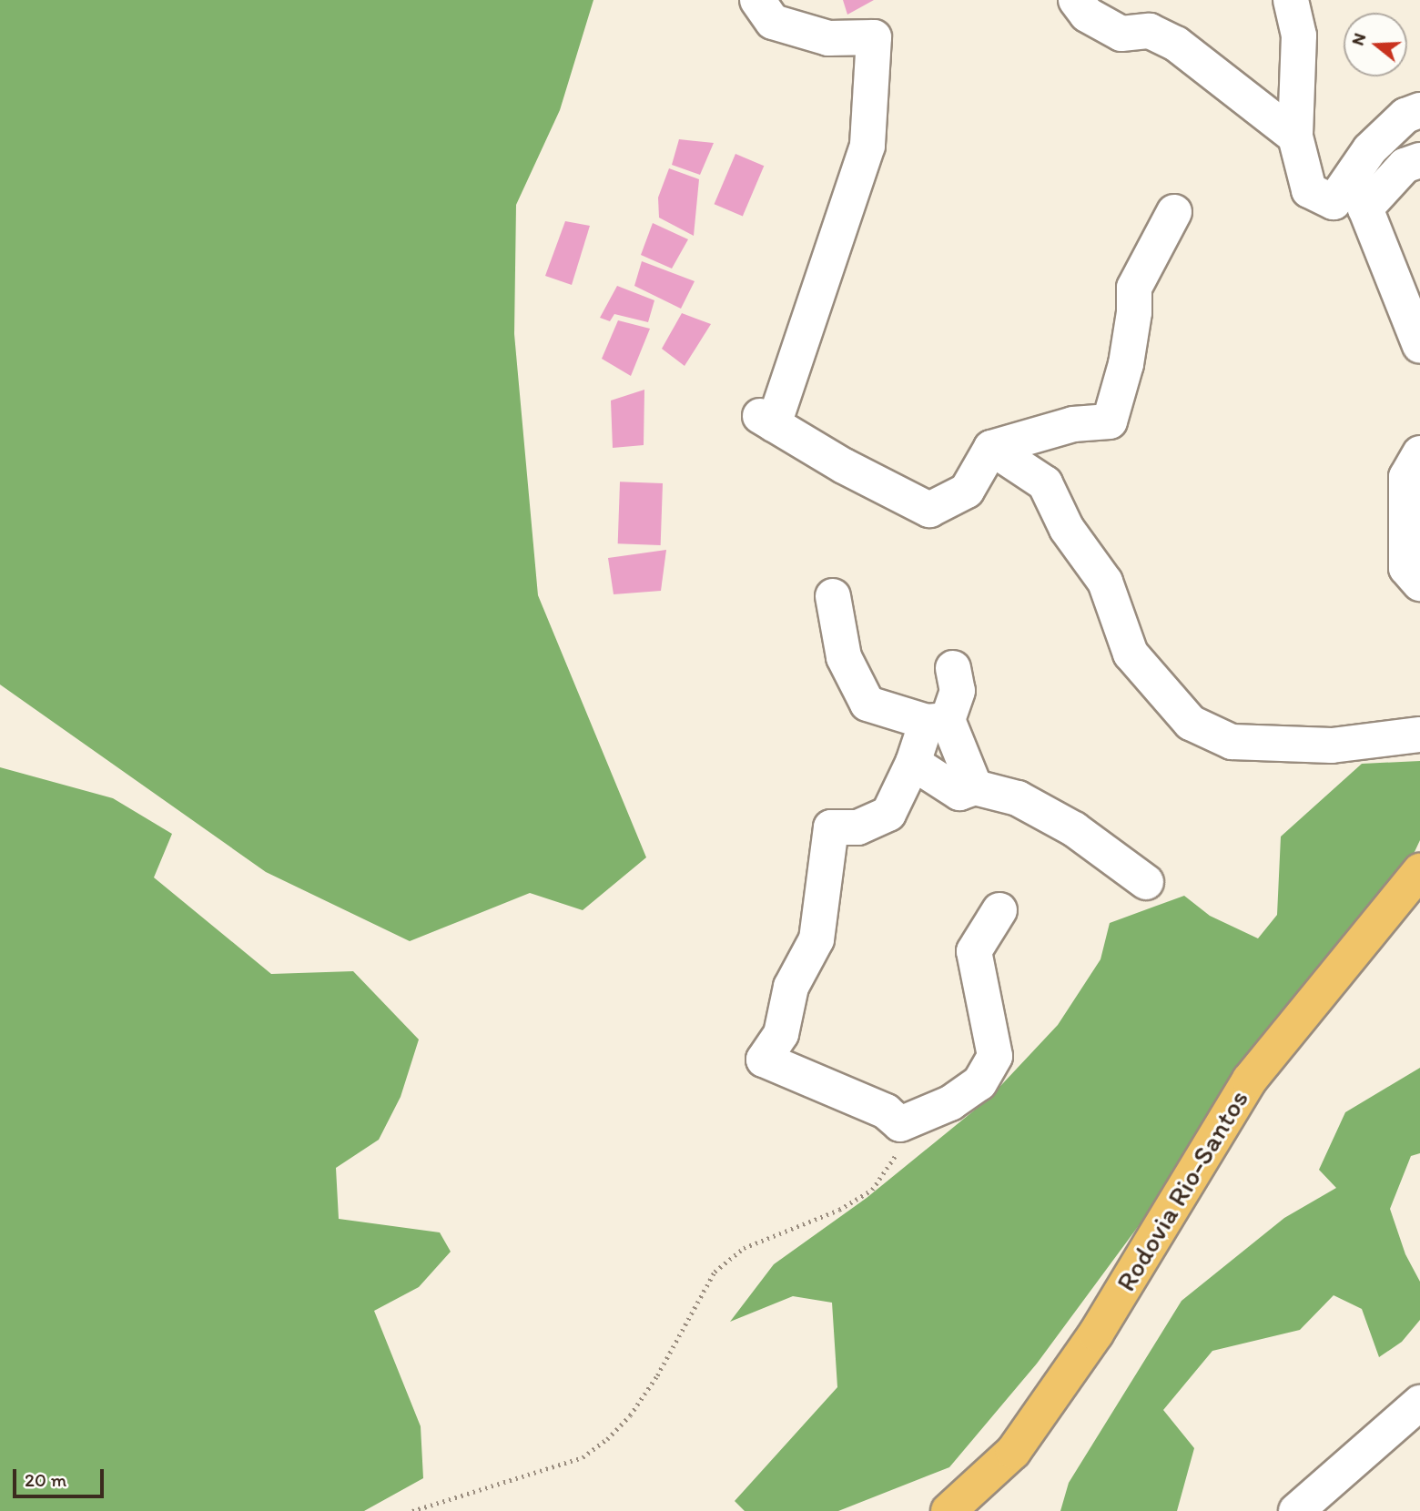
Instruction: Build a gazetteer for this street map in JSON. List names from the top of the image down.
{
  "streets": {
    "highway": ["Rodovia Rio-Santos"]
  },
  "scale_bar": "20 m",
  "north": "left"
}
